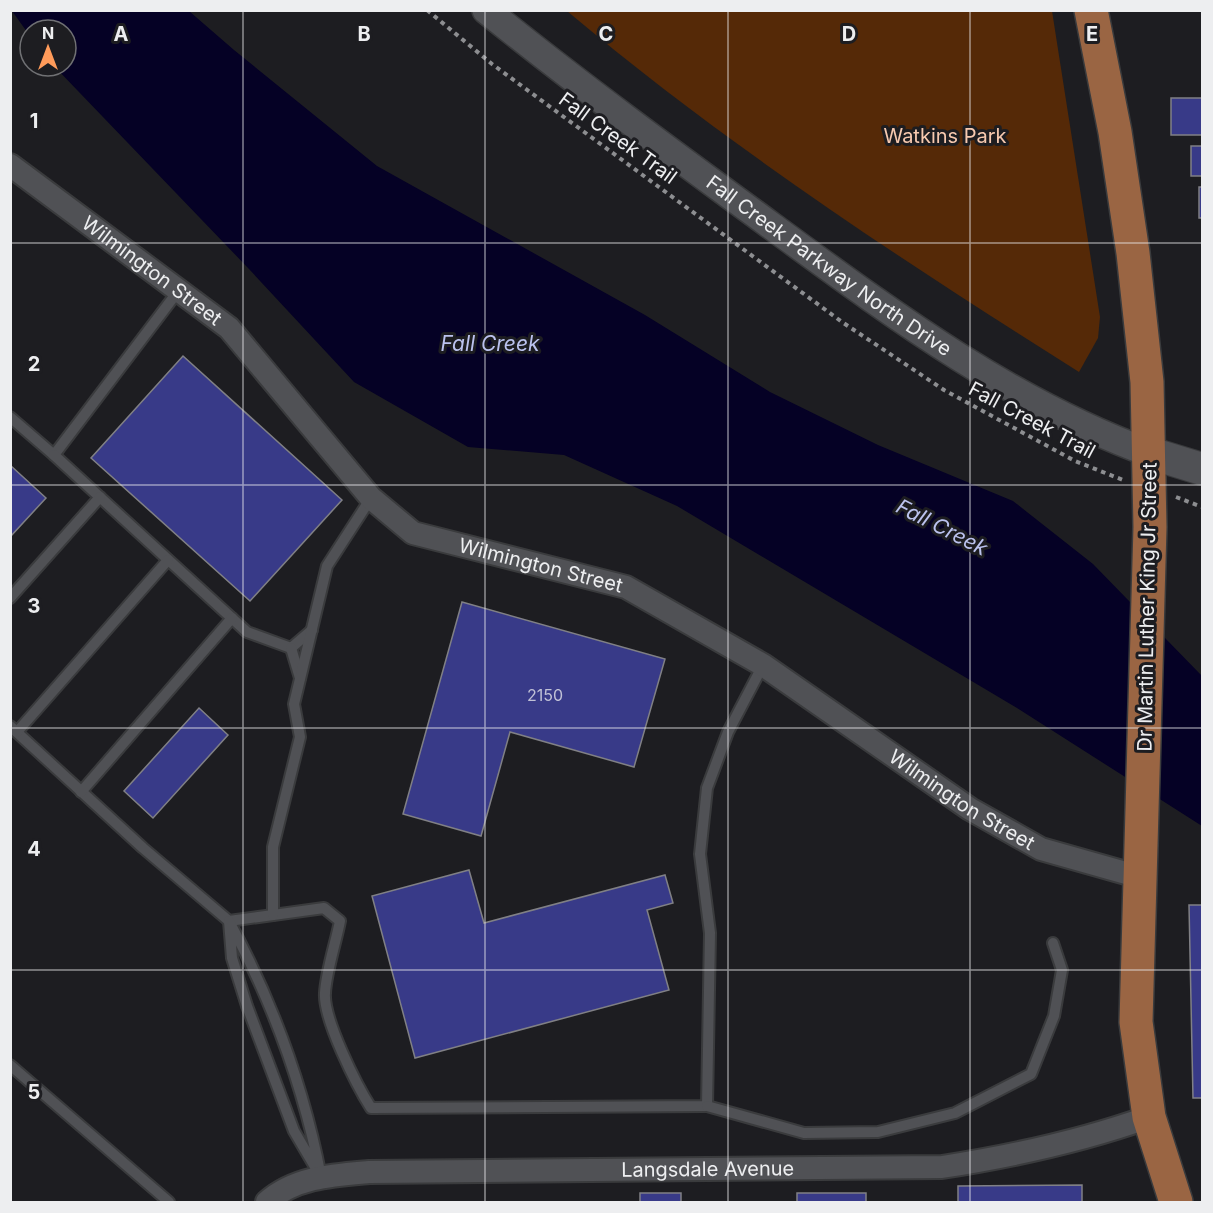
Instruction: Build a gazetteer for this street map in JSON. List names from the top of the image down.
{
  "streets": {
    "main road": ["Fall Creek Parkway North Drive", "Dr Martin Luther King Jr Street"],
    "street": ["Wilmington Street", "Langsdale Avenue"],
    "path": ["Fall Creek Trail"]
  },
  "crossings": [
    ["Fall Creek Parkway North Drive", "Dr Martin Luther King Jr Street"],
    ["Wilmington Street", "Dr Martin Luther King Jr Street"],
    ["Dr Martin Luther King Jr Street", "Langsdale Avenue"]
  ],
  "water": ["Fall Creek"],
  "parks": ["Watkins Park"],
  "house_numbers": ["2150"],
  "north": "top",
  "grid": {
    "columns": [
      "A",
      "B",
      "C",
      "D",
      "E"
    ],
    "rows": [
      "1",
      "2",
      "3",
      "4",
      "5"
    ]
  }
}
